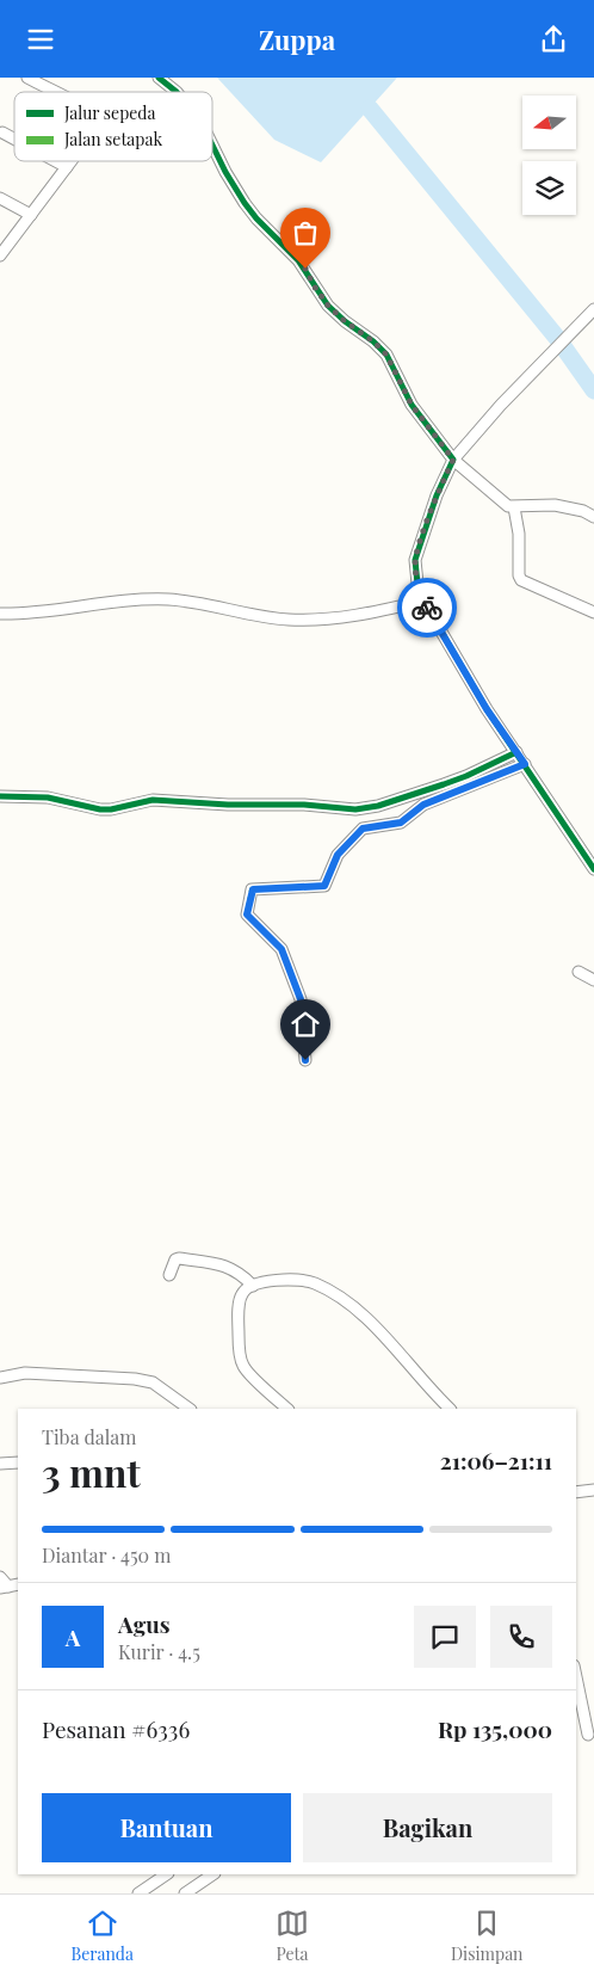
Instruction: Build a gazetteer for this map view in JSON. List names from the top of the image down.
{
  "legend": ["Jalur sepeda", "Jalan setapak"],
  "north": "left",
  "page": {
    "header": "Zuppa",
    "heading": ["3 mnt", "Tiba dalam", "21:06–21:11"],
    "panel": [
      "Agus",
      "Kurir · 4.5",
      "Pesanan #6336",
      "Rp 135,000"
    ],
    "bar": "Diantar · 450 m",
    "round": "A",
    "buttons": ["Bantuan", "Bagikan"],
    "tabs": ["Beranda", "Peta", "Disimpan"]
  }
}
